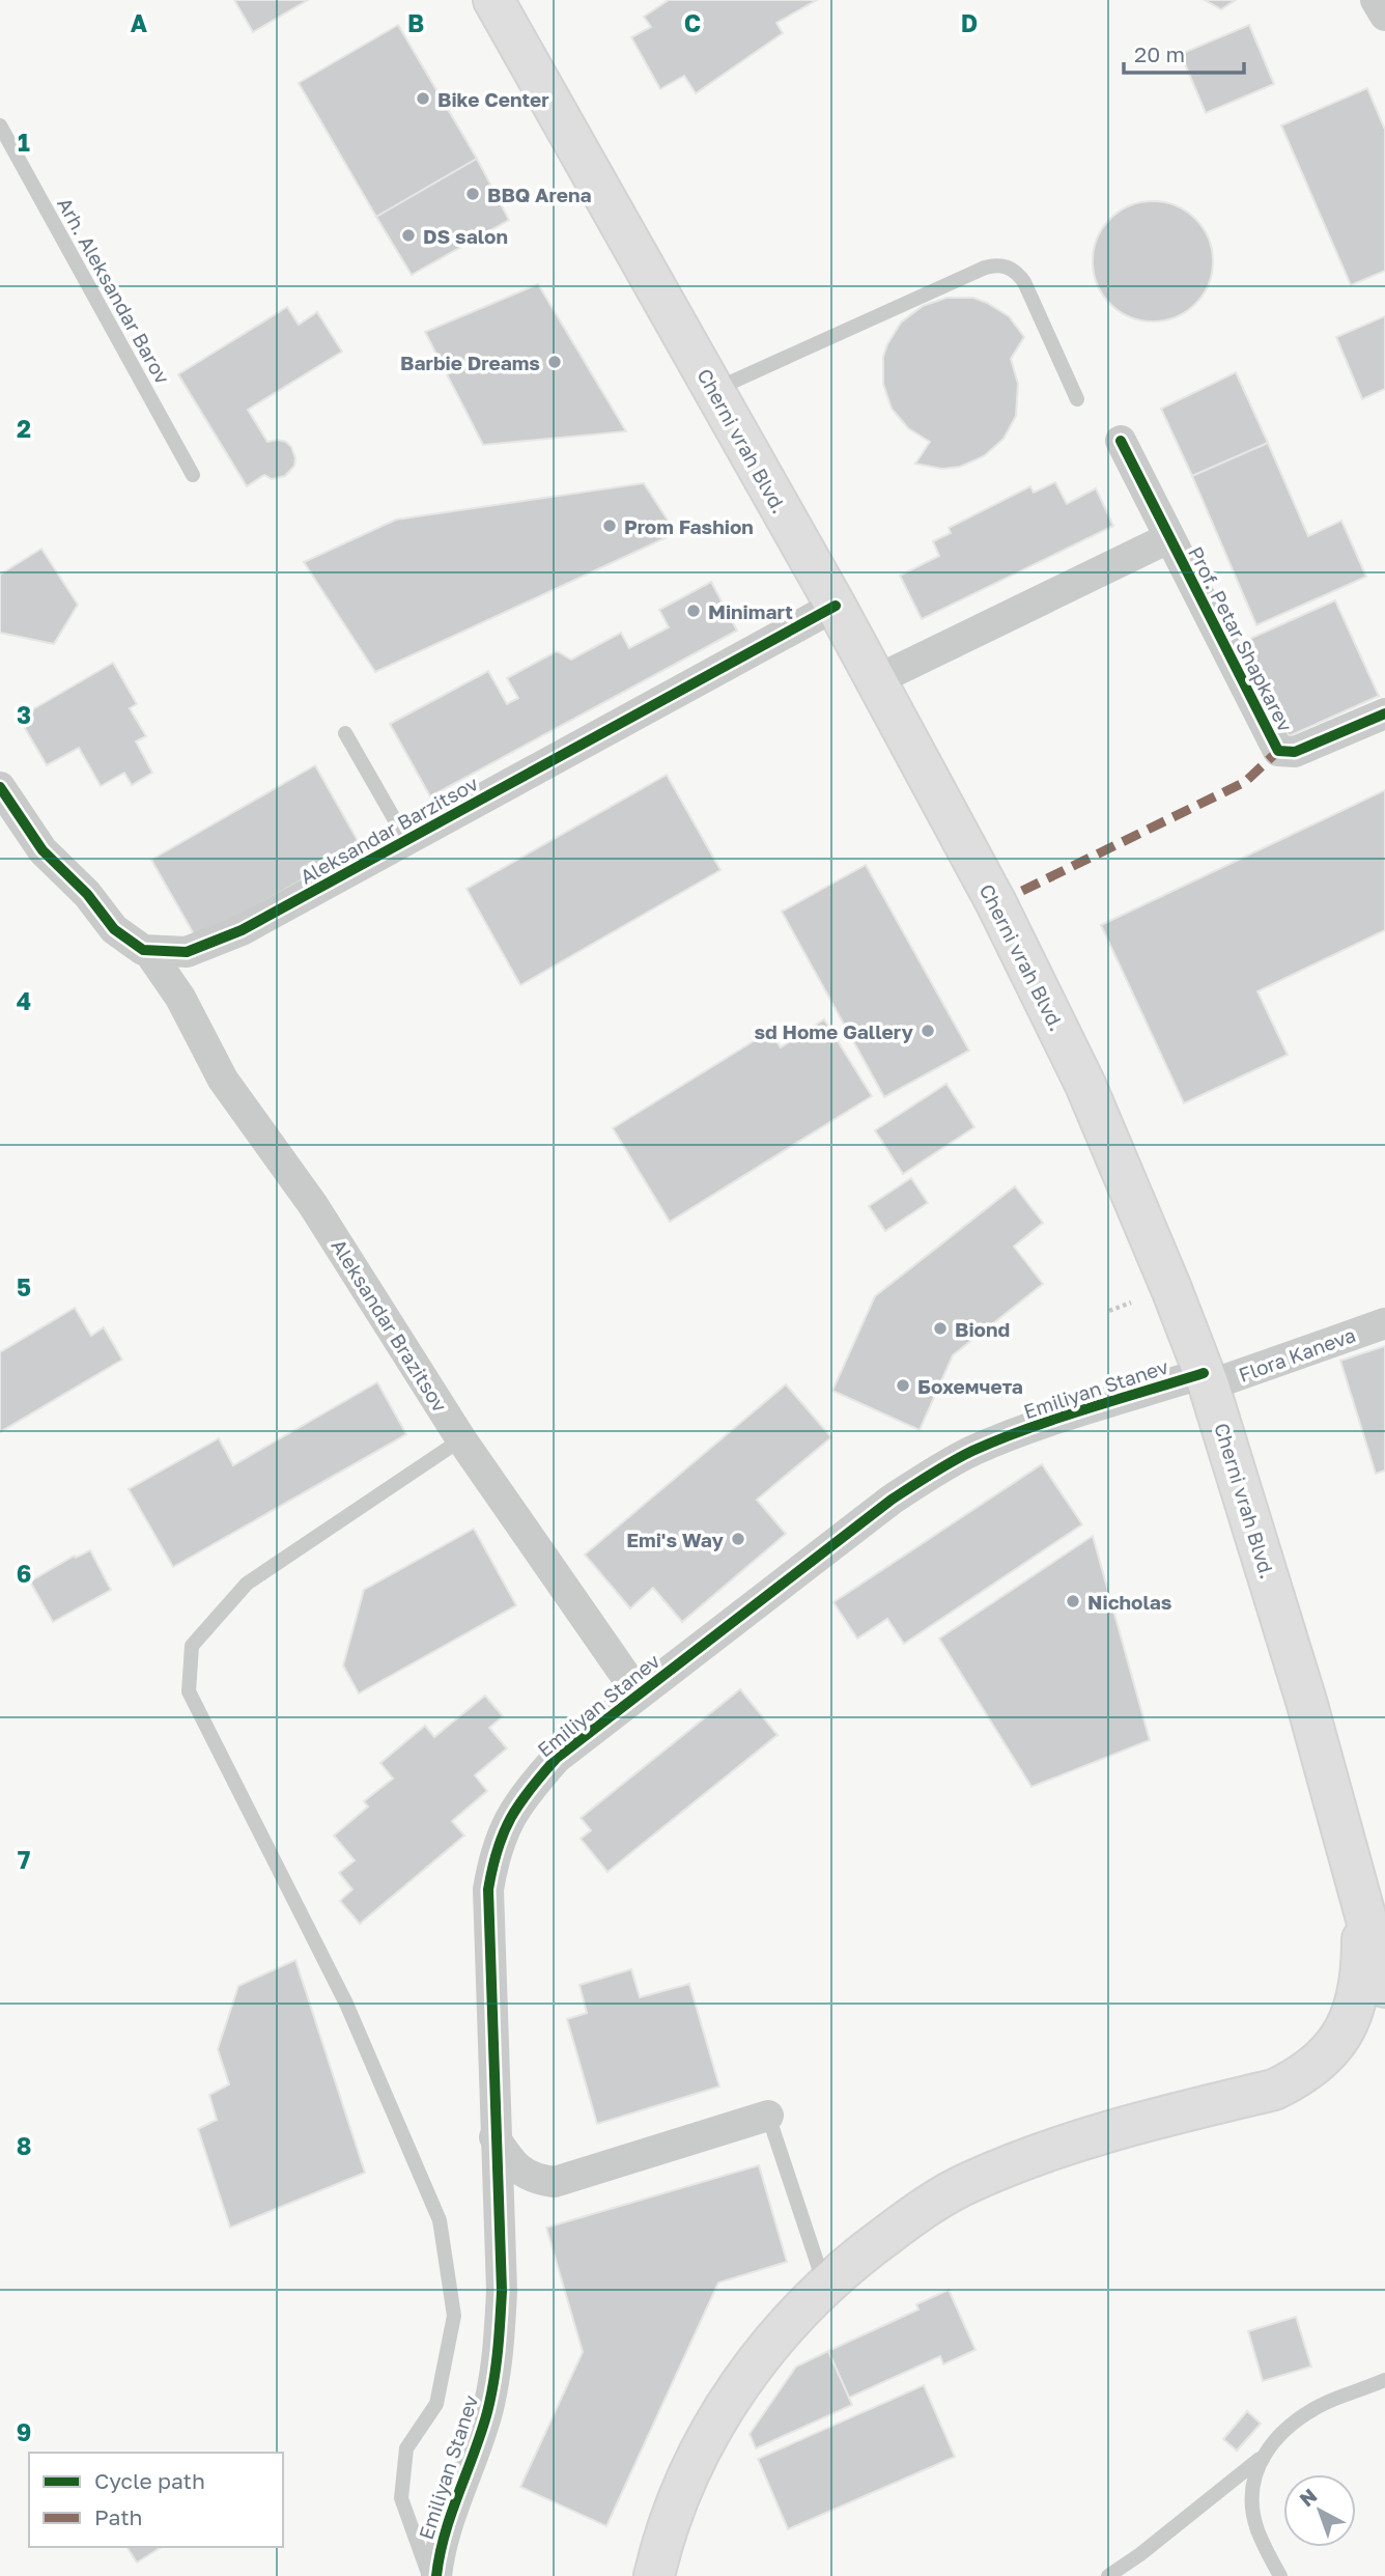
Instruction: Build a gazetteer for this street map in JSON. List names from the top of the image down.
{
  "streets": {
    "main road": ["Cherni vrah Blvd."],
    "street": [
      "Prof. Petar Shapkarev",
      "Aleksandar Barzitsov",
      "Aleksandar Brazitsov",
      "Flora Kaneva",
      "Emiliyan Stanev"
    ],
    "lane": ["Arh. Aleksandar Barov"]
  },
  "crossings": [
    ["Cherni vrah Blvd.", "Aleksandar Barzitsov"],
    ["Cherni vrah Blvd.", "Flora Kaneva"],
    ["Cherni vrah Blvd.", "Emiliyan Stanev"],
    ["Aleksandar Barzitsov", "Aleksandar Brazitsov"],
    ["Aleksandar Brazitsov", "Emiliyan Stanev"],
    ["Flora Kaneva", "Emiliyan Stanev"]
  ],
  "places": [
    "Bike Center",
    "BBQ Arena",
    "DS salon",
    "Barbie Dreams",
    "Prom Fashion",
    "Minimart",
    "sd Home Gallery",
    "Biond",
    "Бохемчета",
    "Emi's Way",
    "Nicholas"
  ],
  "legend": ["Cycle path", "Path"],
  "scale_bar": "20 m",
  "north": "top left",
  "grid": {
    "columns": [
      "A",
      "B",
      "C",
      "D"
    ],
    "rows": [
      "1",
      "2",
      "3",
      "4",
      "5",
      "6",
      "7",
      "8",
      "9"
    ]
  }
}
